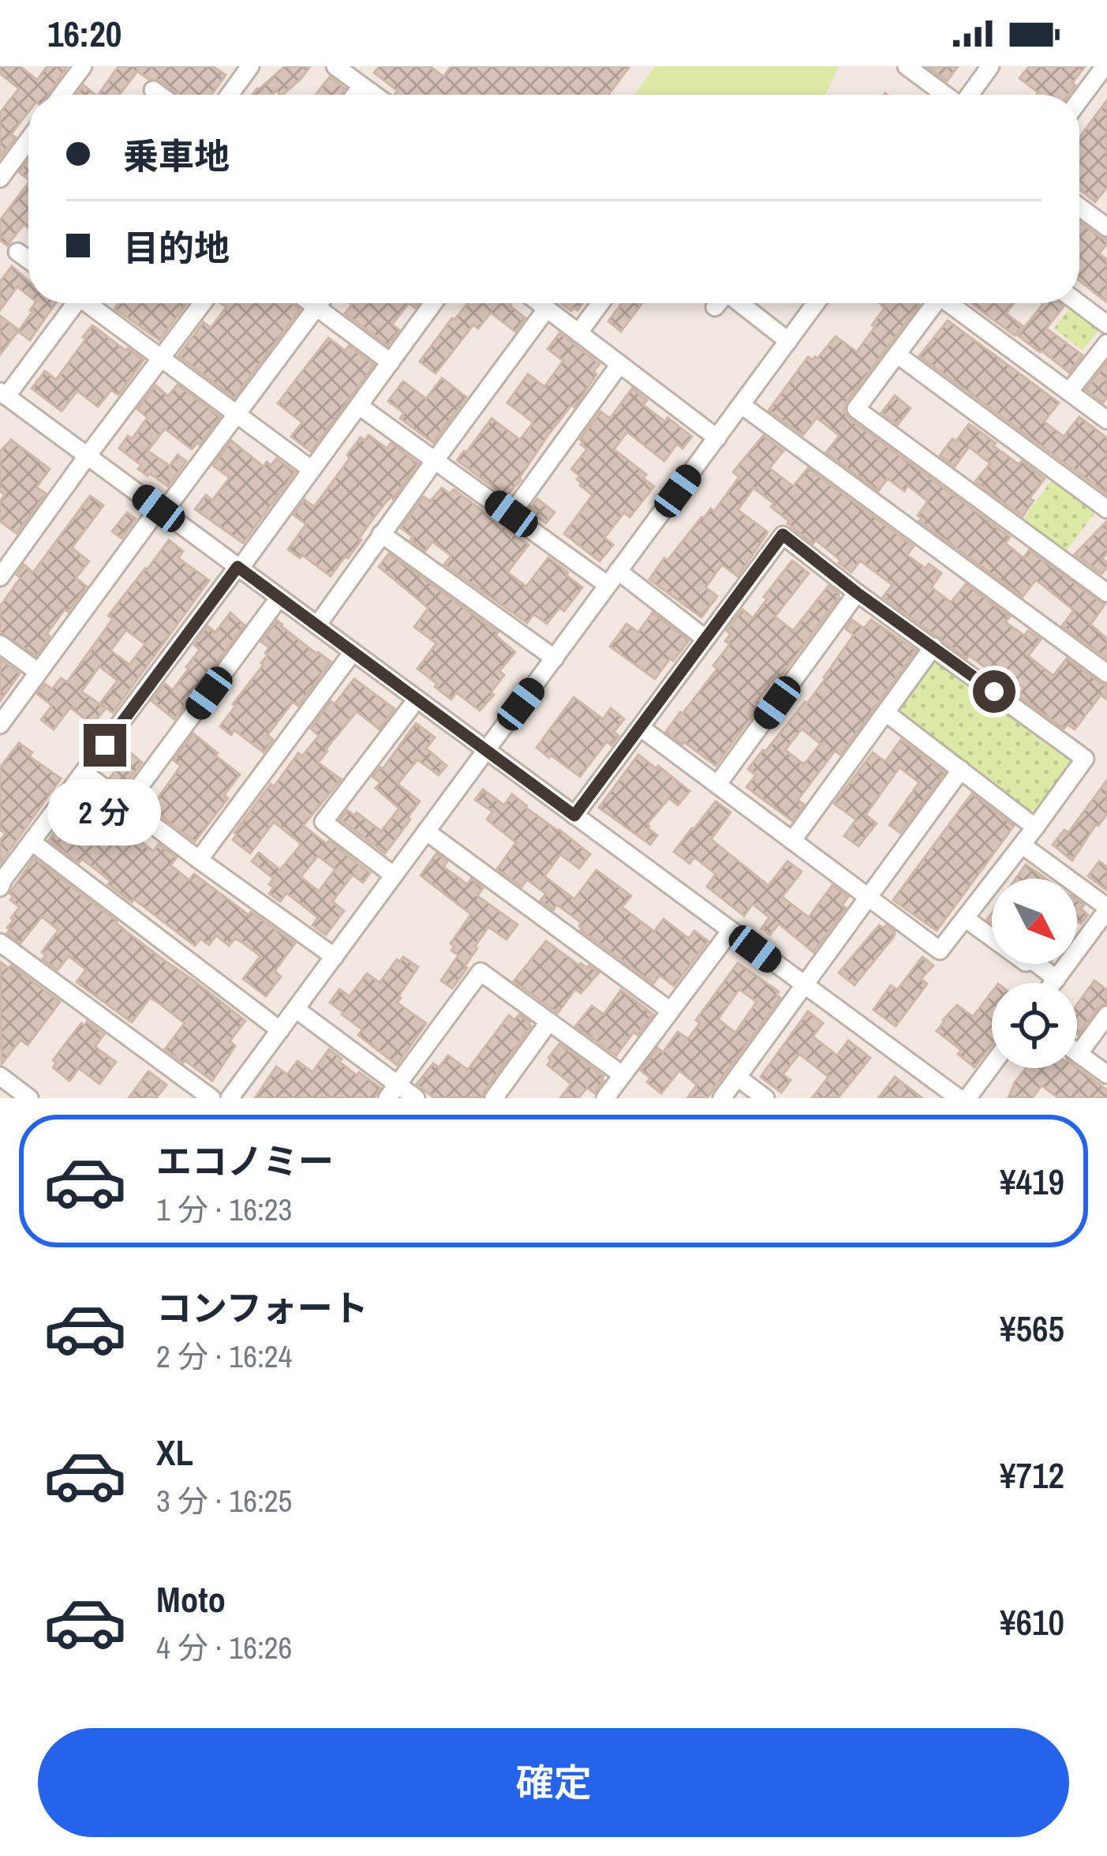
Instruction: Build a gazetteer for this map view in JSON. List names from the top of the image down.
{
  "north": "bottom right",
  "page": {
    "status": "16:20",
    "banner": ["乗車地", "目的地"],
    "bubble": "2 分",
    "list": [
      {
        "name": "エコノミー",
        "note": "1 分 · 16:23",
        "value": "¥419"
      },
      {
        "name": "コンフォート",
        "note": "2 分 · 16:24",
        "value": "¥565"
      },
      {
        "name": "XL",
        "note": "3 分 · 16:25",
        "value": "¥712"
      },
      {
        "name": "Moto",
        "note": "4 分 · 16:26",
        "value": "¥610"
      }
    ],
    "buttons": "確定"
  }
}
